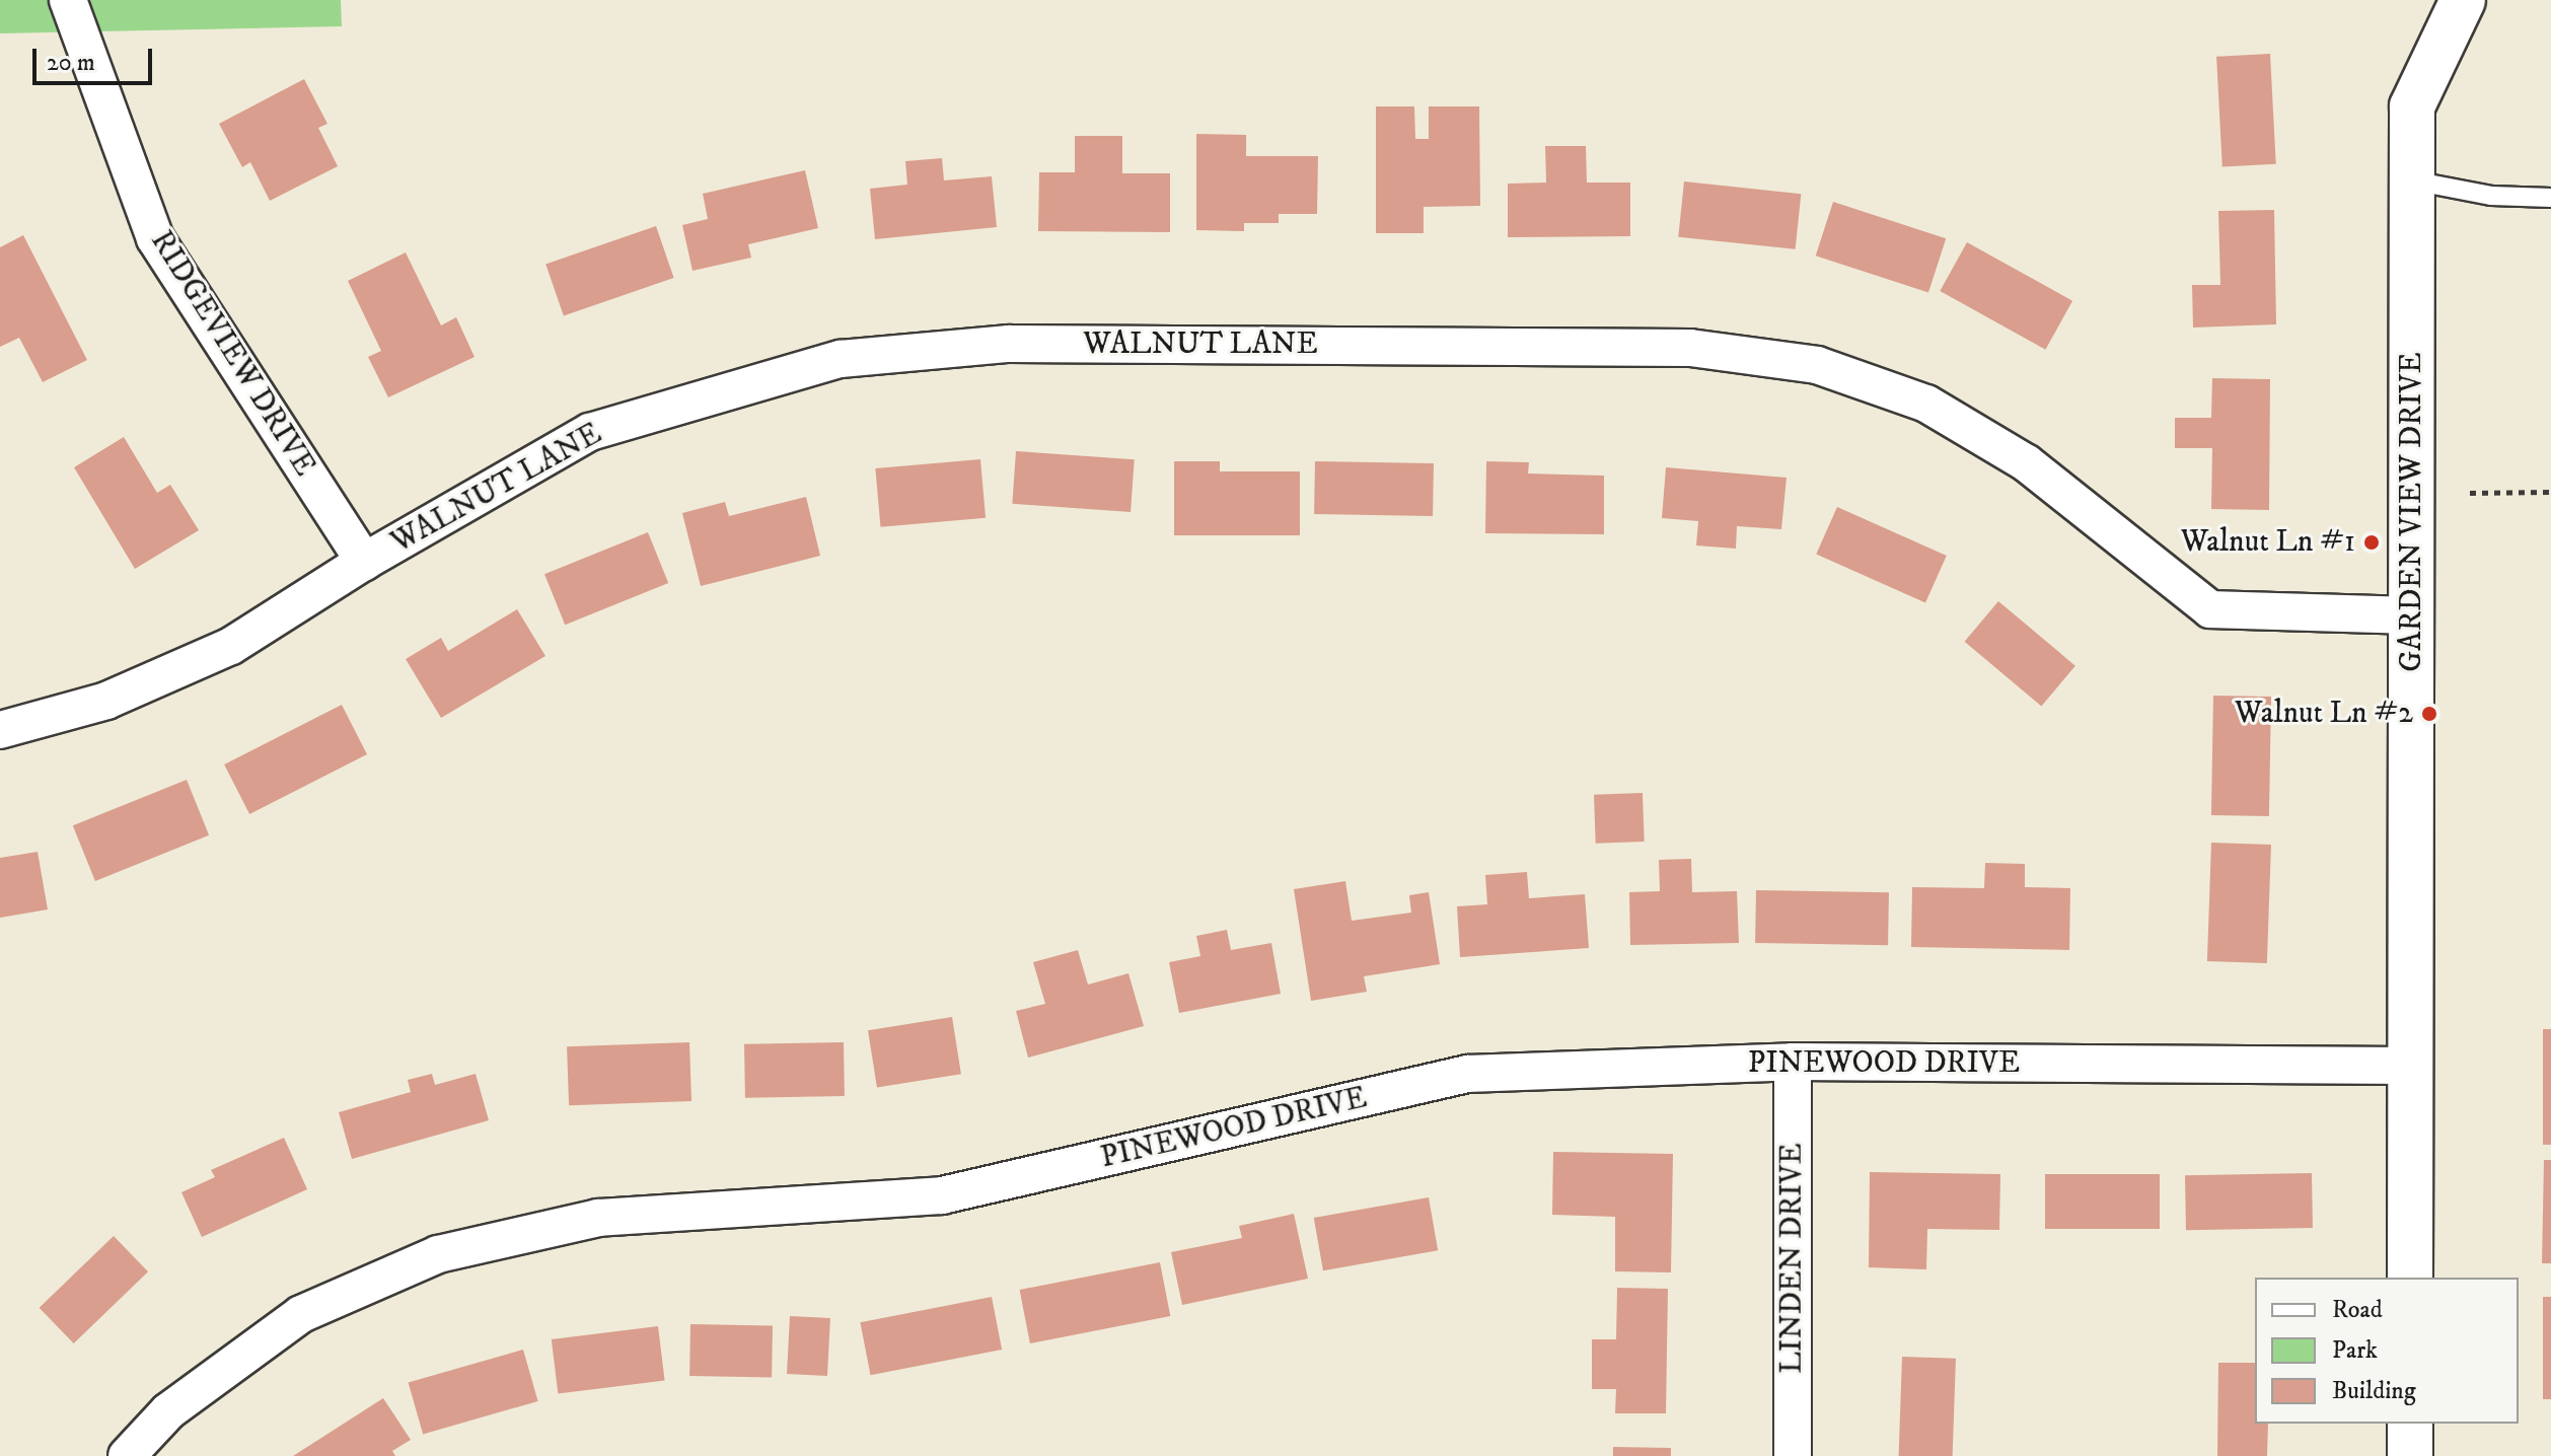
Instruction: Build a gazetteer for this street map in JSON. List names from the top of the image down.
{
  "streets": {
    "street": [
      "WALNUT LANE",
      "RIDGEVIEW DRIVE",
      "GARDEN VIEW DRIVE",
      "PINEWOOD DRIVE",
      "LINDEN DRIVE"
    ]
  },
  "crossings": [
    ["WALNUT LANE", "RIDGEVIEW DRIVE"],
    ["WALNUT LANE", "GARDEN VIEW DRIVE"],
    ["GARDEN VIEW DRIVE", "PINEWOOD DRIVE"],
    ["PINEWOOD DRIVE", "LINDEN DRIVE"]
  ],
  "places": ["Walnut Ln #1", "Walnut Ln #2"],
  "legend": ["Road", "Park", "Building"],
  "scale_bar": "20 m"
}
